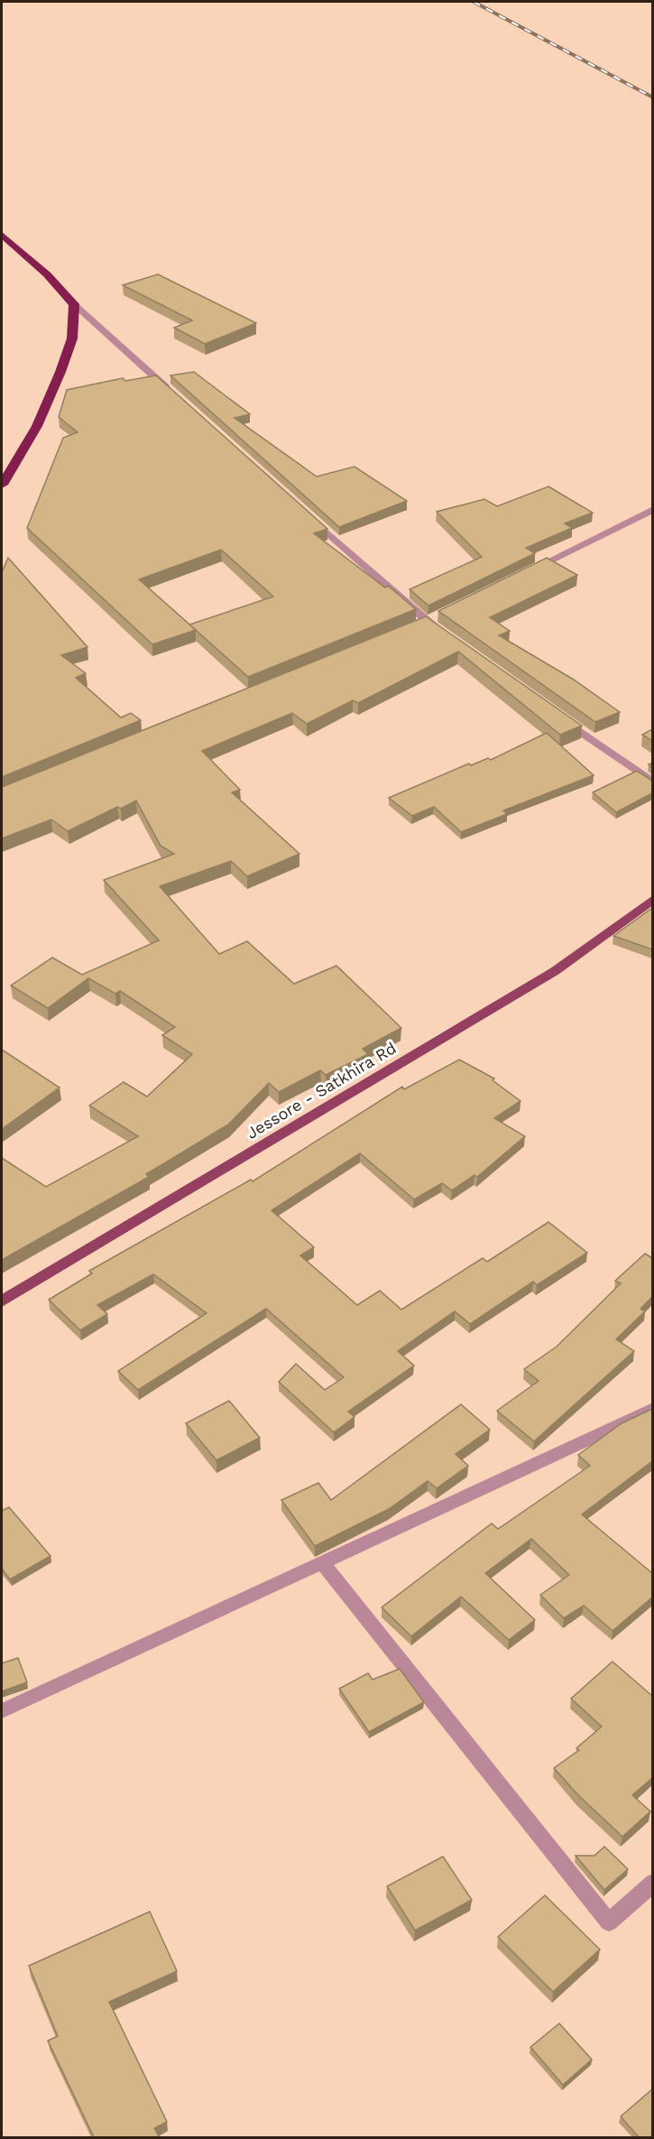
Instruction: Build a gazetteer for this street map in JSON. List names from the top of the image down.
{
  "streets": {
    "main road": ["Jessore - Satkhira Rd"]
  }
}
